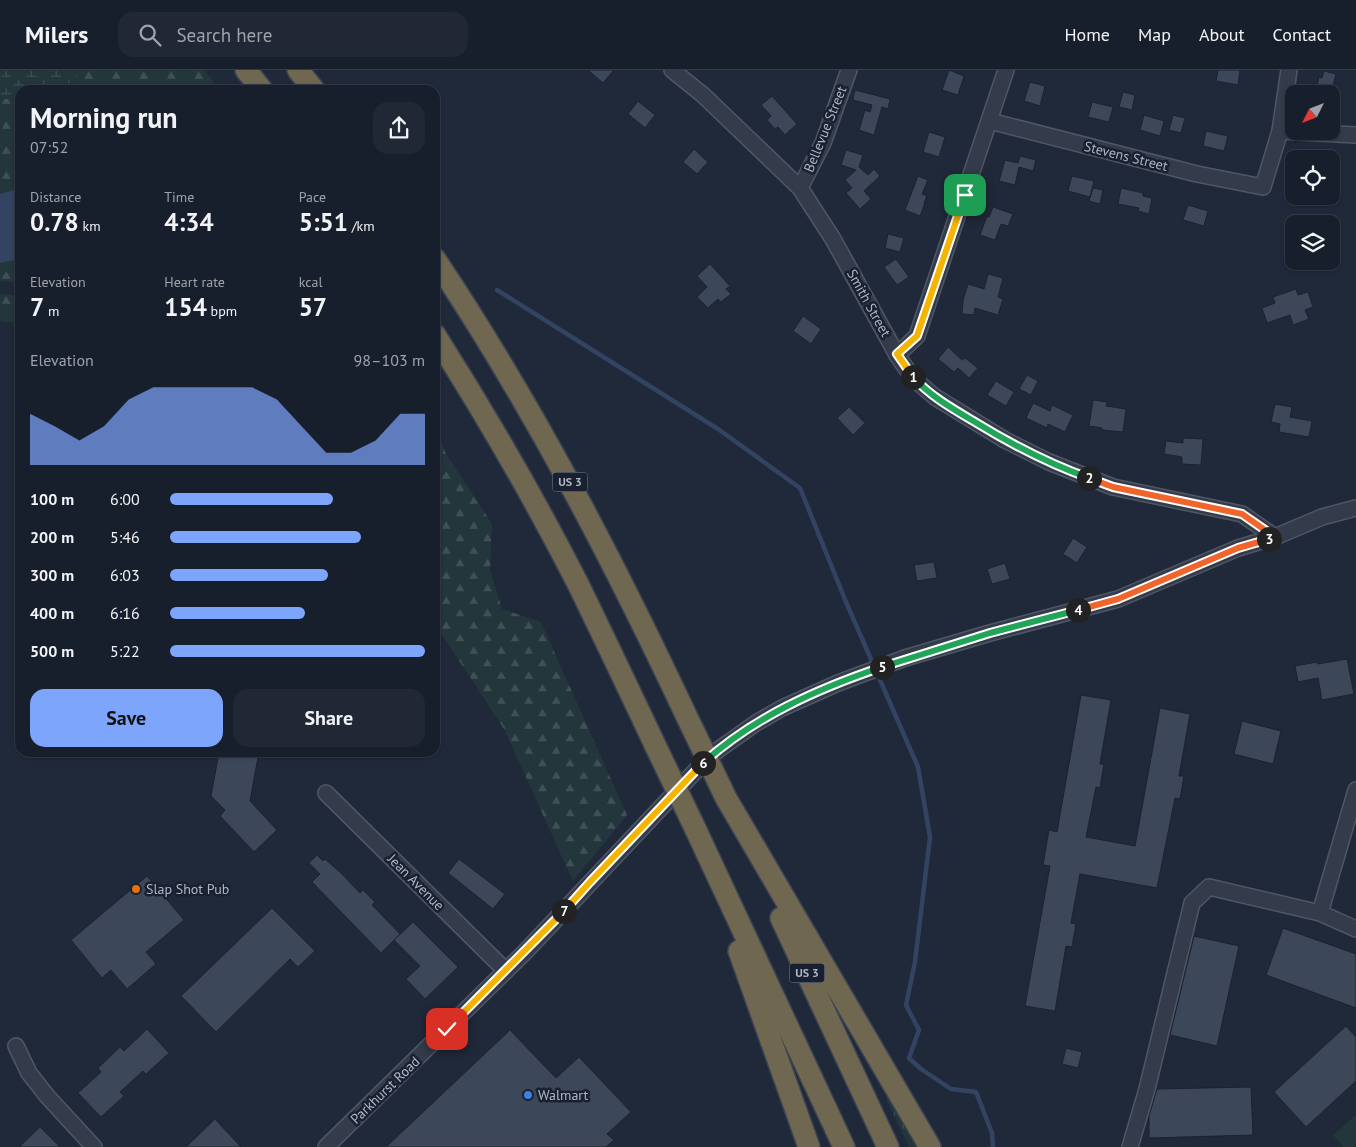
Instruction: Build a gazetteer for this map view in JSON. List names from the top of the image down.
{
  "streets": {
    "highway": ["US 3"],
    "street": [
      "Bellevue Street",
      "Stevens Street",
      "Smith Street",
      "Jean Avenue",
      "Parkhurst Road"
    ]
  },
  "crossings": [
    ["Bellevue Street", "Smith Street"],
    ["Smith Street", "Parkhurst Road"],
    ["Jean Avenue", "Parkhurst Road"]
  ],
  "places": ["Slap Shot Pub", "Walmart"],
  "north": "bottom left",
  "page": {
    "header": "Milers",
    "search": "Search here",
    "nav": [
      "Home",
      "Map",
      "About",
      "Contact"
    ],
    "heading": ["Morning run", "07:52"],
    "stats": [
      ["Distance", "0.78 km"],
      ["Time", "4:34"],
      ["Pace", "5:51 /km"],
      ["Elevation", "7 m"],
      ["Heart rate", "154 bpm"],
      ["kcal", "57"]
    ],
    "chart": ["Elevation", "98–103 m"],
    "pins": [
      "1",
      "2",
      "3",
      "4",
      "5",
      "6",
      "7"
    ],
    "list": [
      {
        "name": "100 m",
        "note": "6:00"
      },
      {
        "name": "200 m",
        "note": "5:46"
      },
      {
        "name": "300 m",
        "note": "6:03"
      },
      {
        "name": "400 m",
        "note": "6:16"
      },
      {
        "name": "500 m",
        "note": "5:22"
      }
    ],
    "buttons": ["Save", "Share"]
  }
}
